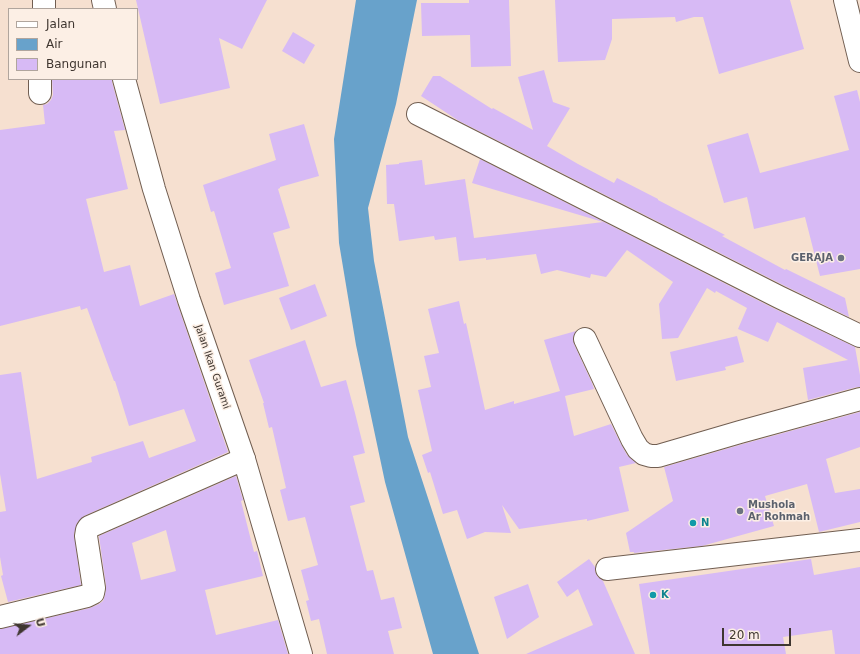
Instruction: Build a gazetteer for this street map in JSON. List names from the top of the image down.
{
  "streets": {
    "street": ["Jalan Ikan Gurami"]
  },
  "places": [
    "GERAJA",
    "Mushola Ar Rohmah",
    "N",
    "K"
  ],
  "legend": ["Jalan", "Air", "Bangunan"],
  "scale_bar": "20 m",
  "north": "right"
}
